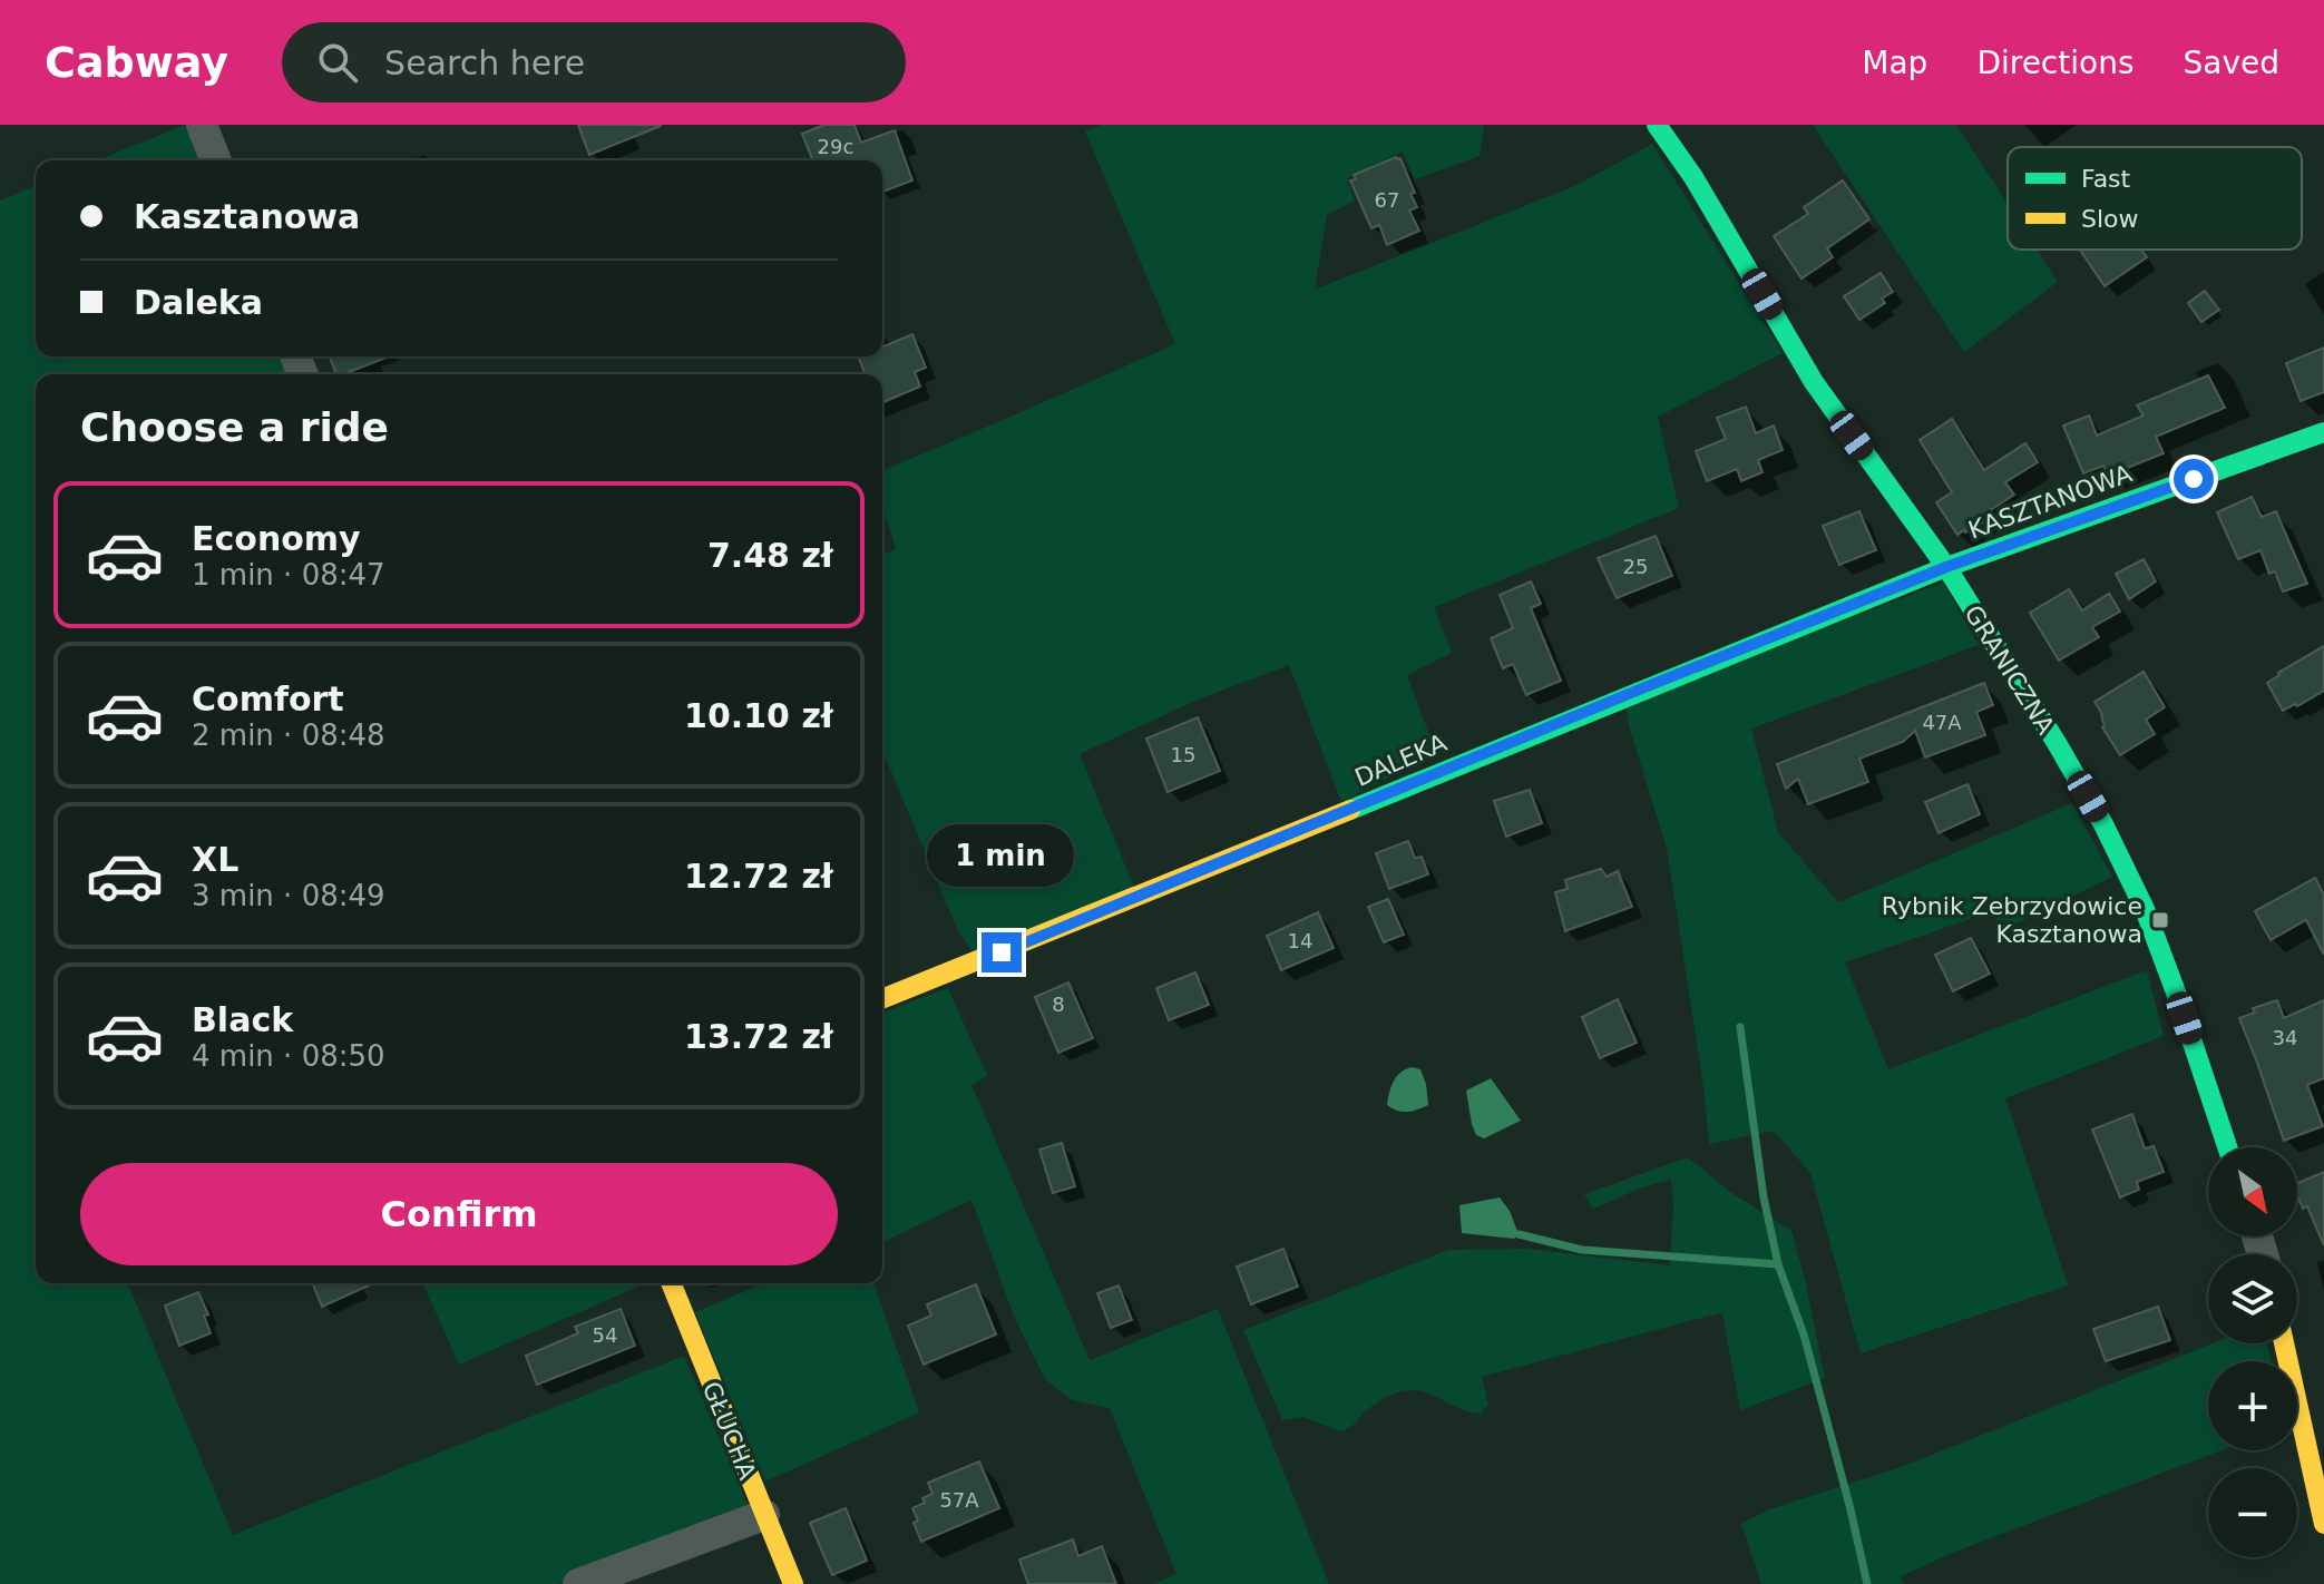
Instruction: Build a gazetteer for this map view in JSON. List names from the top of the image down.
{
  "streets": {
    "street": [
      "KASZTANOWA",
      "GRANICZNA",
      "DALEKA",
      "GŁUCHA"
    ]
  },
  "crossings": [
    ["KASZTANOWA", "GRANICZNA"],
    ["KASZTANOWA", "DALEKA"],
    ["GRANICZNA", "DALEKA"]
  ],
  "places": {
    "transit": ["Rybnik Zebrzydowice Kasztanowa"]
  },
  "house_numbers": [
    "29c",
    "67",
    "25",
    "47A",
    "15",
    "14",
    "8",
    "34",
    "54",
    "57A"
  ],
  "legend": ["Fast", "Slow"],
  "north": "bottom right",
  "page": {
    "header": "Cabway",
    "search": "Search here",
    "nav": ["Map", "Directions", "Saved"],
    "banner": ["Kasztanowa", "Daleka"],
    "heading": "Choose a ride",
    "list": [
      {
        "name": "Economy",
        "note": "1 min · 08:47",
        "value": "7.48 zł"
      },
      {
        "name": "Comfort",
        "note": "2 min · 08:48",
        "value": "10.10 zł"
      },
      {
        "name": "XL",
        "note": "3 min · 08:49",
        "value": "12.72 zł"
      },
      {
        "name": "Black",
        "note": "4 min · 08:50",
        "value": "13.72 zł"
      }
    ],
    "bubble": "1 min",
    "buttons": "Confirm",
    "map_buttons": ["+", "−"]
  }
}
